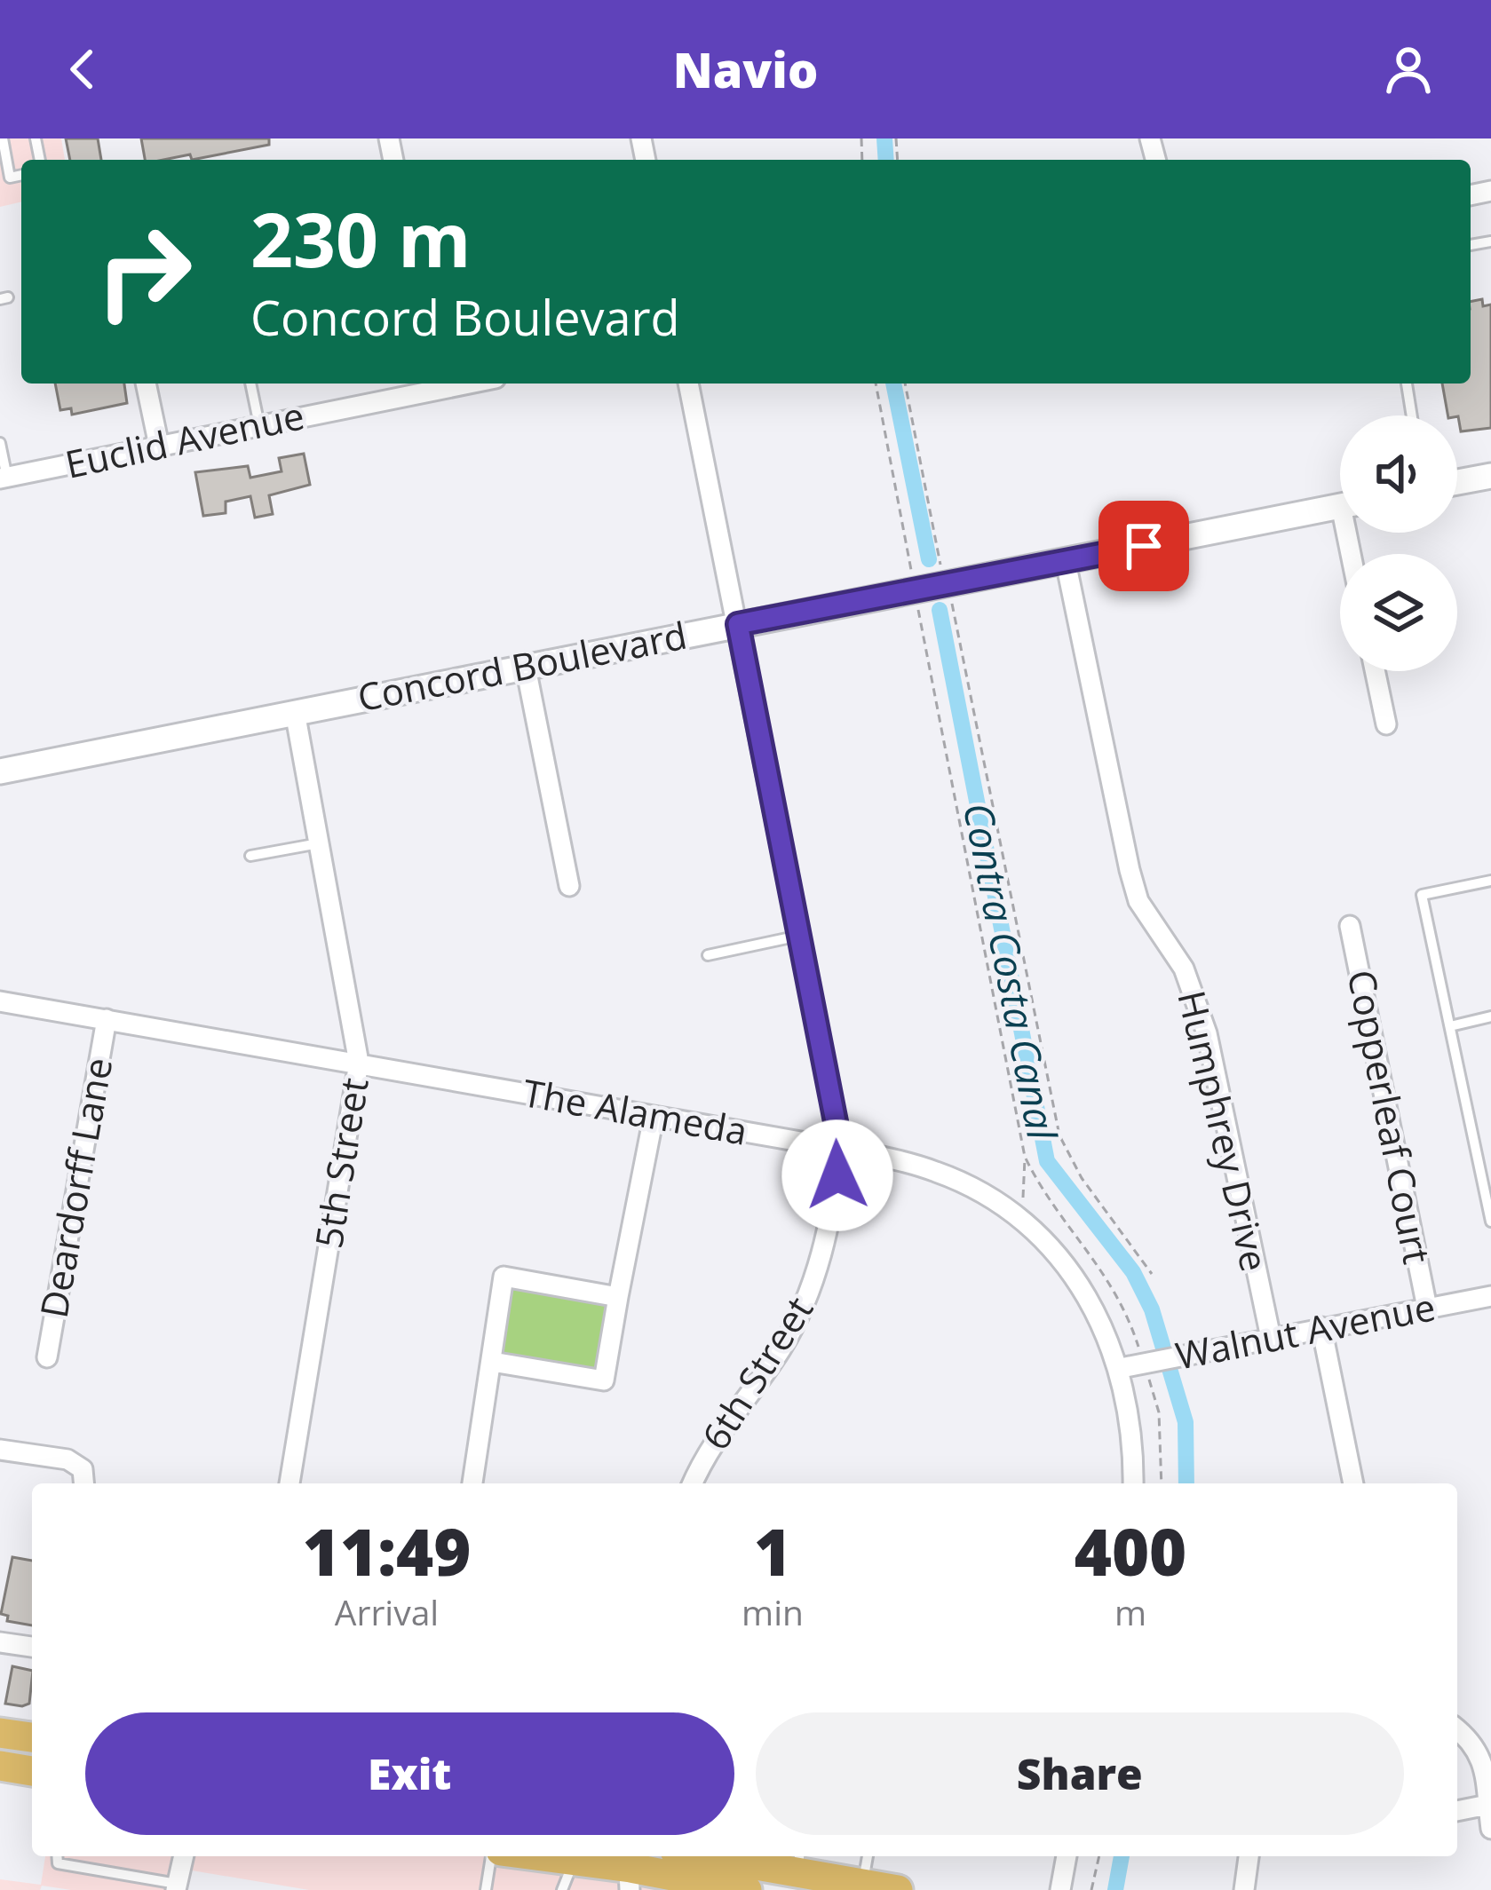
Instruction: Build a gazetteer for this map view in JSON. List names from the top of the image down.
{
  "streets": {
    "street": [
      "Euclid Avenue",
      "Concord Boulevard",
      "The Alameda",
      "Copperleaf Court",
      "Humphrey Drive",
      "5th Street",
      "Deardorff Lane",
      "Walnut Avenue",
      "6th Street"
    ]
  },
  "crossings": [
    ["Concord Boulevard", "Humphrey Drive"],
    ["Concord Boulevard", "5th Street"],
    ["Concord Boulevard", "6th Street"],
    ["The Alameda", "5th Street"],
    ["The Alameda", "Deardorff Lane"],
    ["The Alameda", "Walnut Avenue"],
    ["The Alameda", "6th Street"],
    ["Copperleaf Court", "Walnut Avenue"],
    ["Humphrey Drive", "Walnut Avenue"]
  ],
  "water": ["Contra Costa Canal"],
  "page": {
    "header": "Navio",
    "turn": ["230 m", "Concord Boulevard"],
    "eta": [
      "11:49",
      "Arrival",
      "1",
      "min",
      "400",
      "m"
    ],
    "buttons": ["Exit", "Share"]
  }
}
